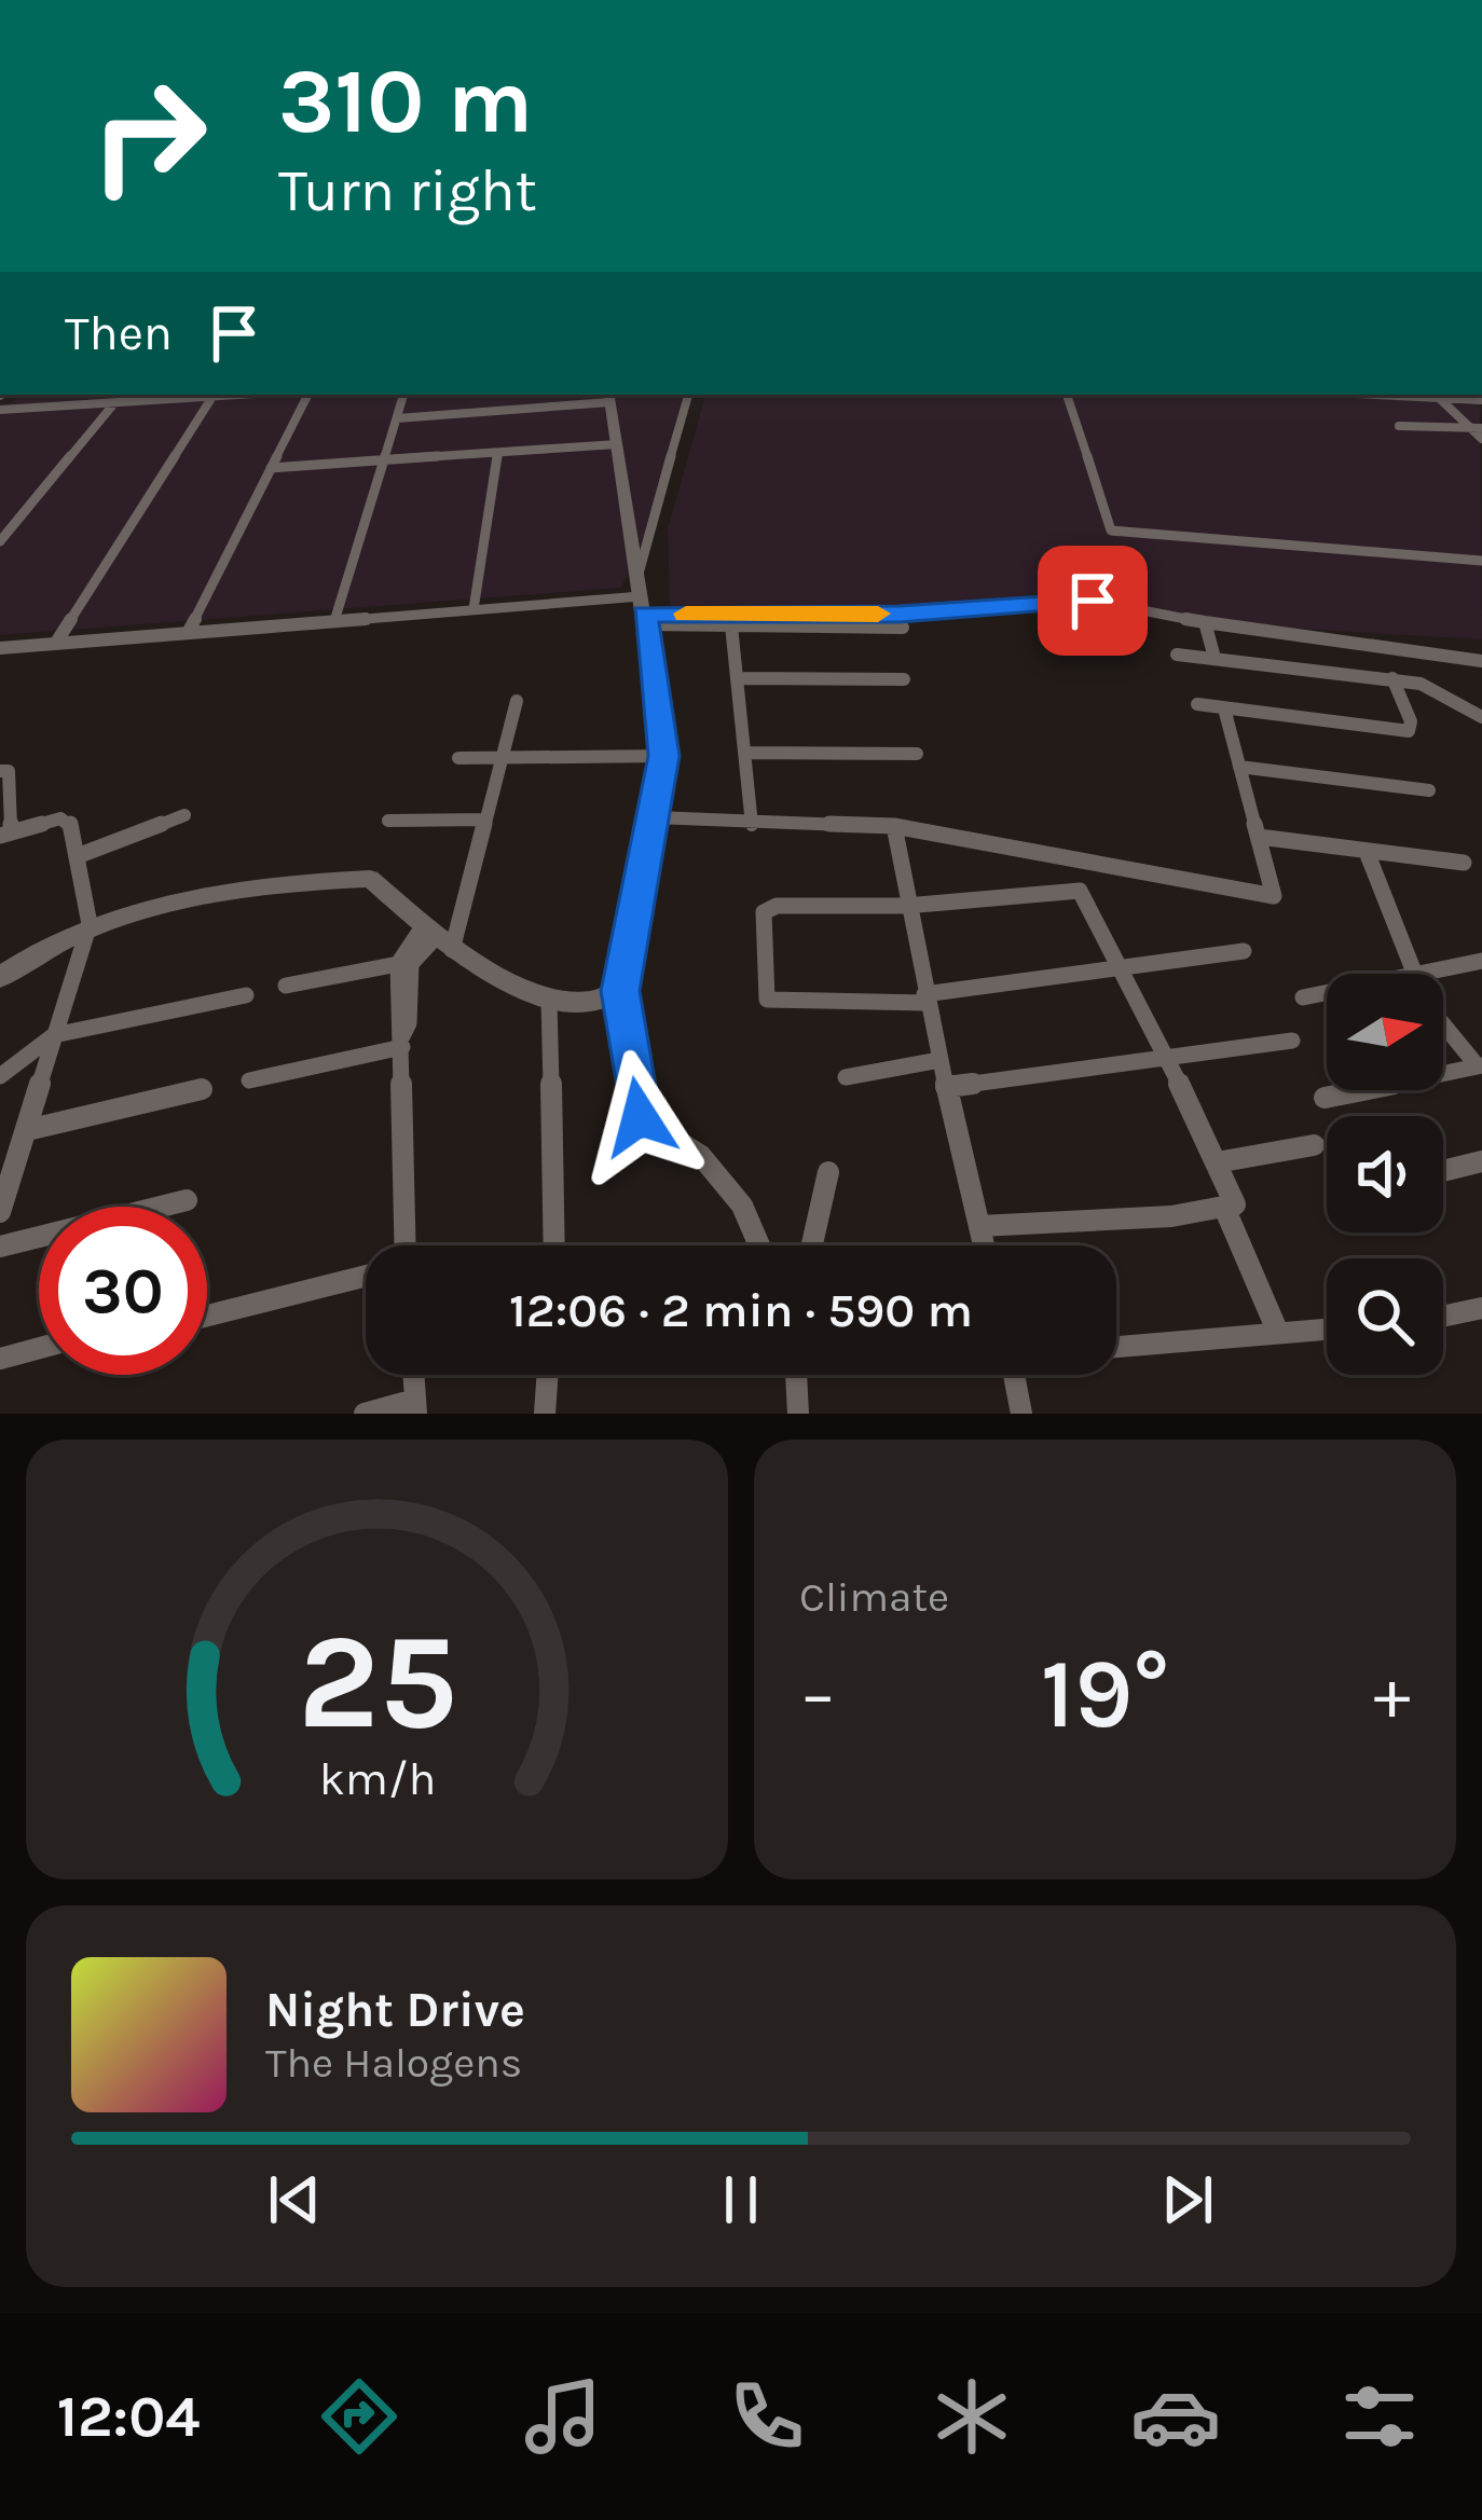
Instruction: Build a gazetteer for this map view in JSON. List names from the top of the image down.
{
  "north": "right",
  "page": {
    "turn": ["310 m", "Turn right"],
    "then": "Then",
    "limit": "30",
    "trip": "12:06 · 2 min · 590 m",
    "tile": "Climate",
    "heat": ["−", "19°", "+"],
    "song": ["Night Drive", "The Halogens"],
    "tabs": "12:04",
    "gauge": ["25", "km/h"]
  }
}
